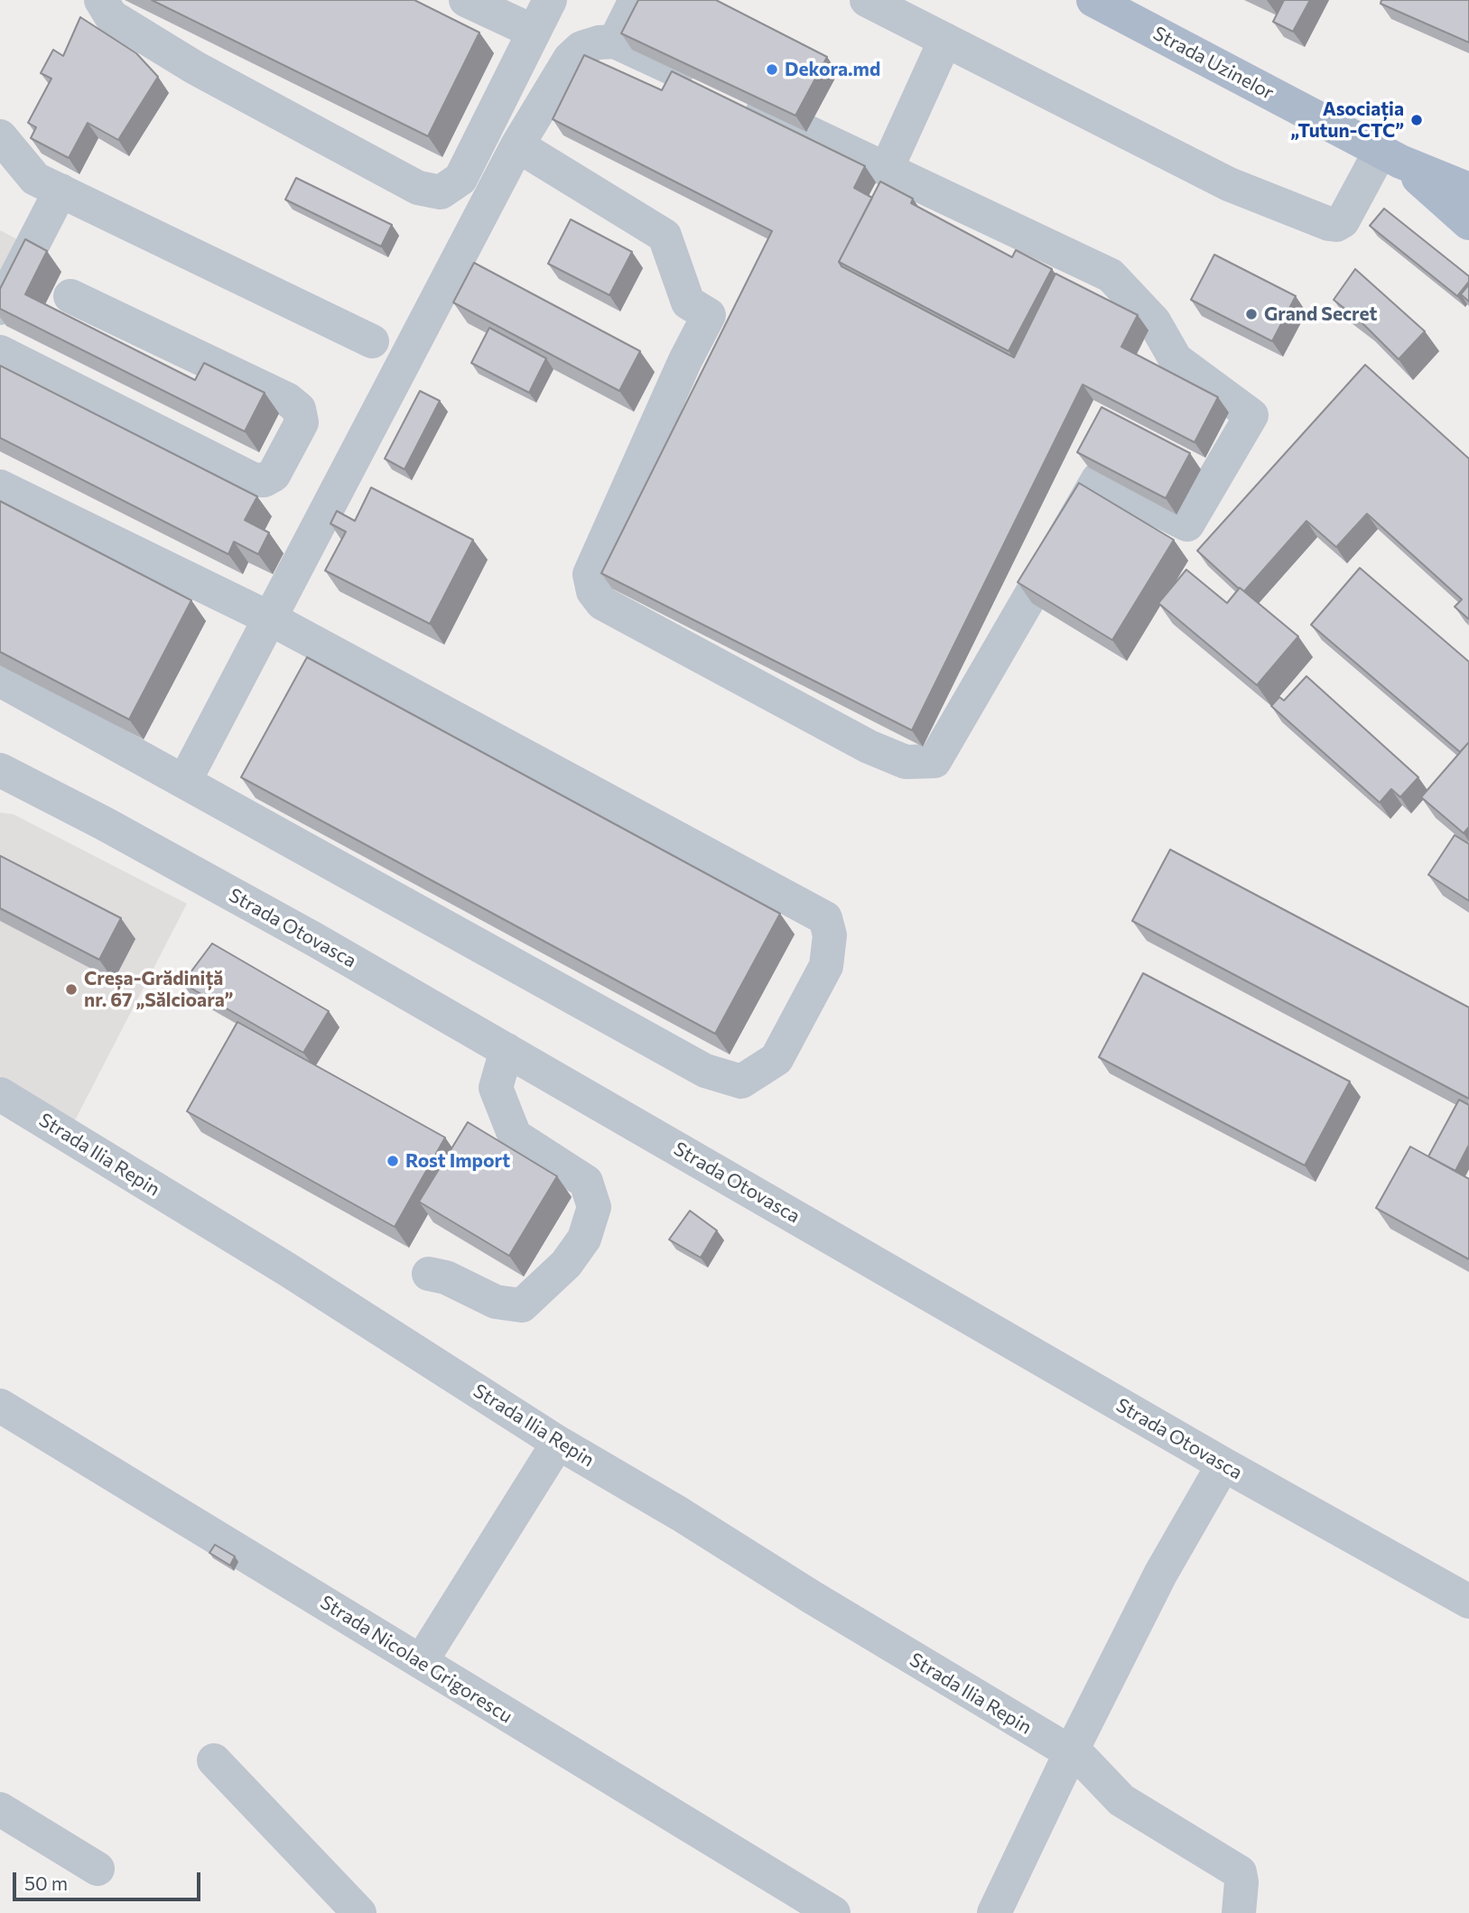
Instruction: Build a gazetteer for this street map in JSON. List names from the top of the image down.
{
  "streets": {
    "main road": ["Strada Uzinelor"],
    "street": ["Strada Otovasca", "Strada Ilia Repin", "Strada Nicolae Grigorescu"]
  },
  "places": [
    "Dekora.md",
    "Asociația „Tutun-CTC”",
    "Grand Secret",
    "Creșa-Grădiniță nr. 67 „Sălcioara”",
    "Rost Import"
  ],
  "scale_bar": "50 m"
}
